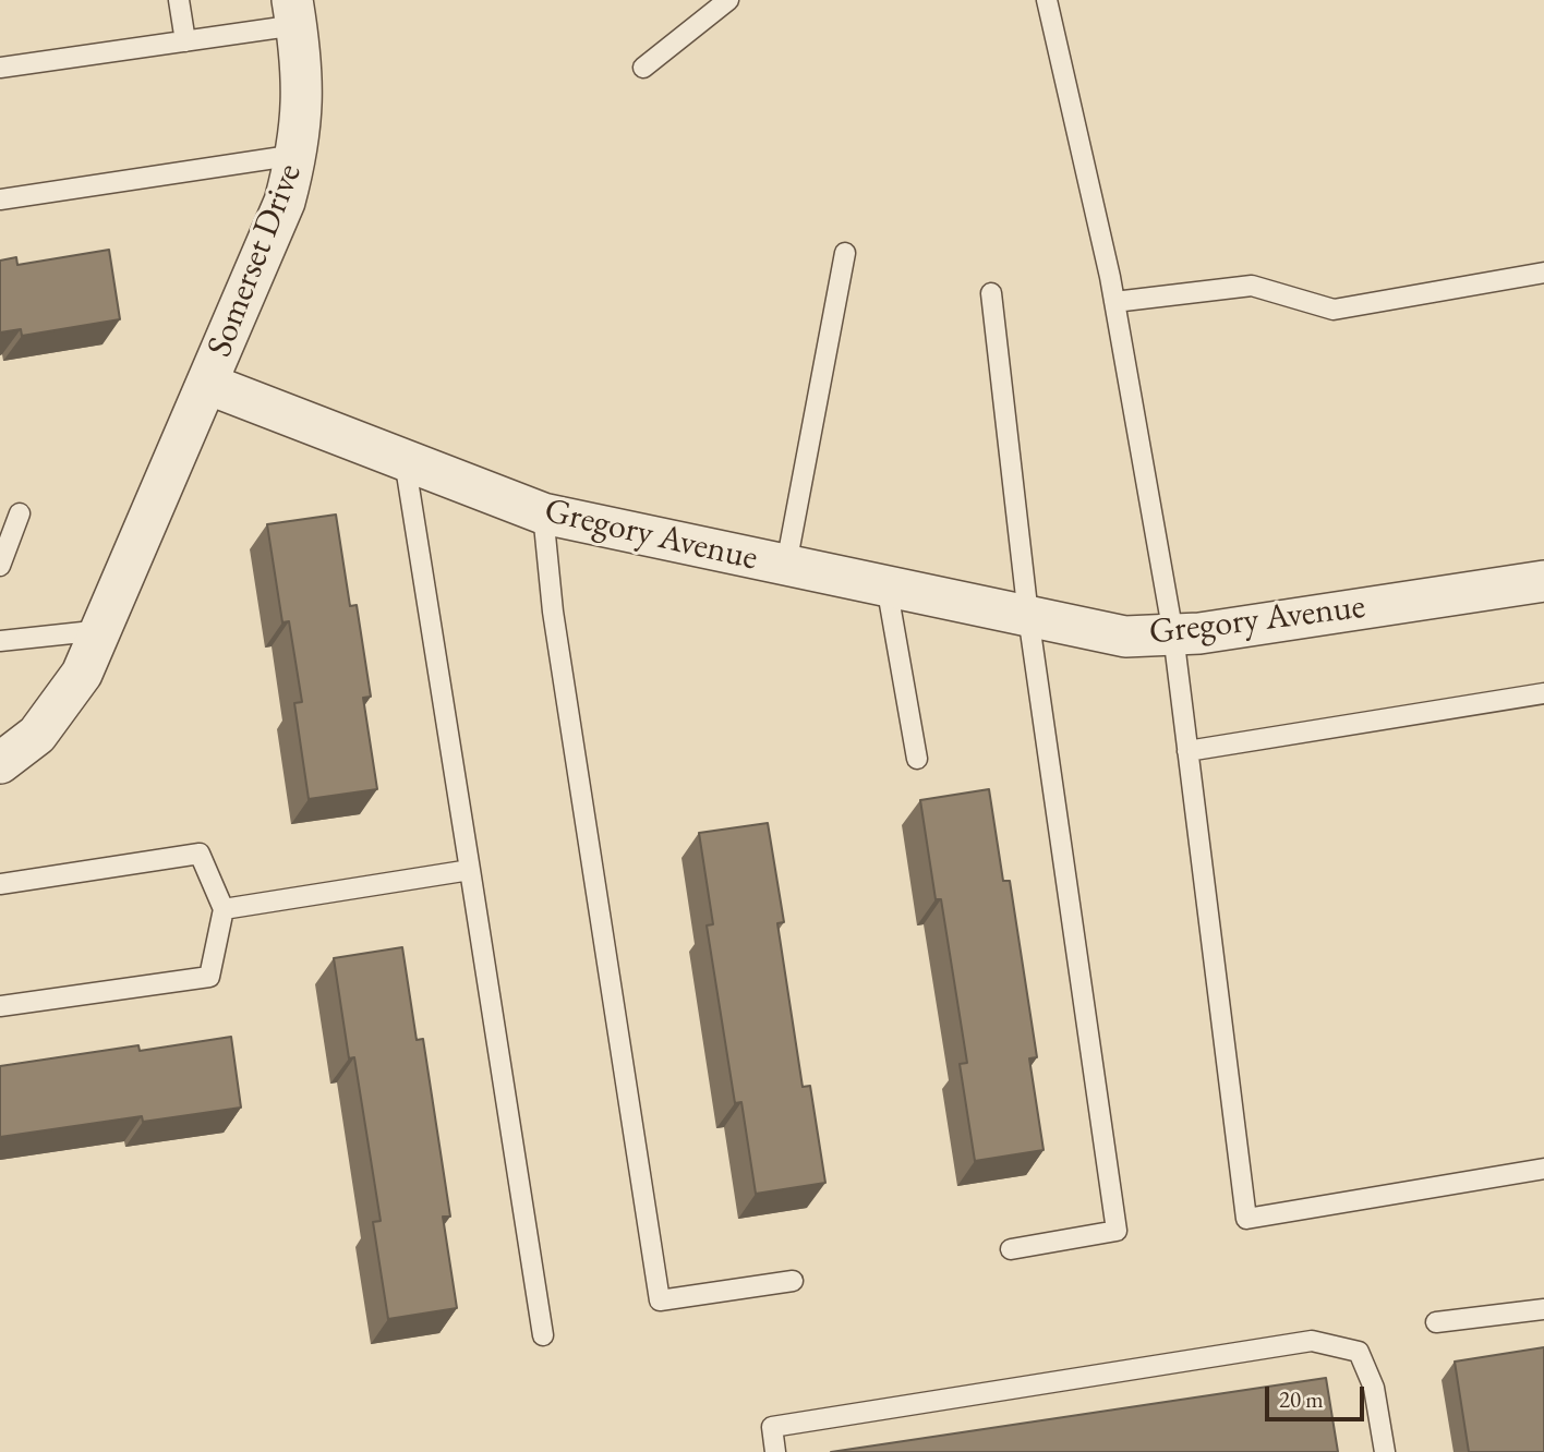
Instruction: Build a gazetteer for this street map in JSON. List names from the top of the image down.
{
  "streets": {
    "street": ["Somerset Drive", "Gregory Avenue"]
  },
  "crossings": [
    ["Somerset Drive", "Gregory Avenue"]
  ],
  "scale_bar": "20 m"
}
